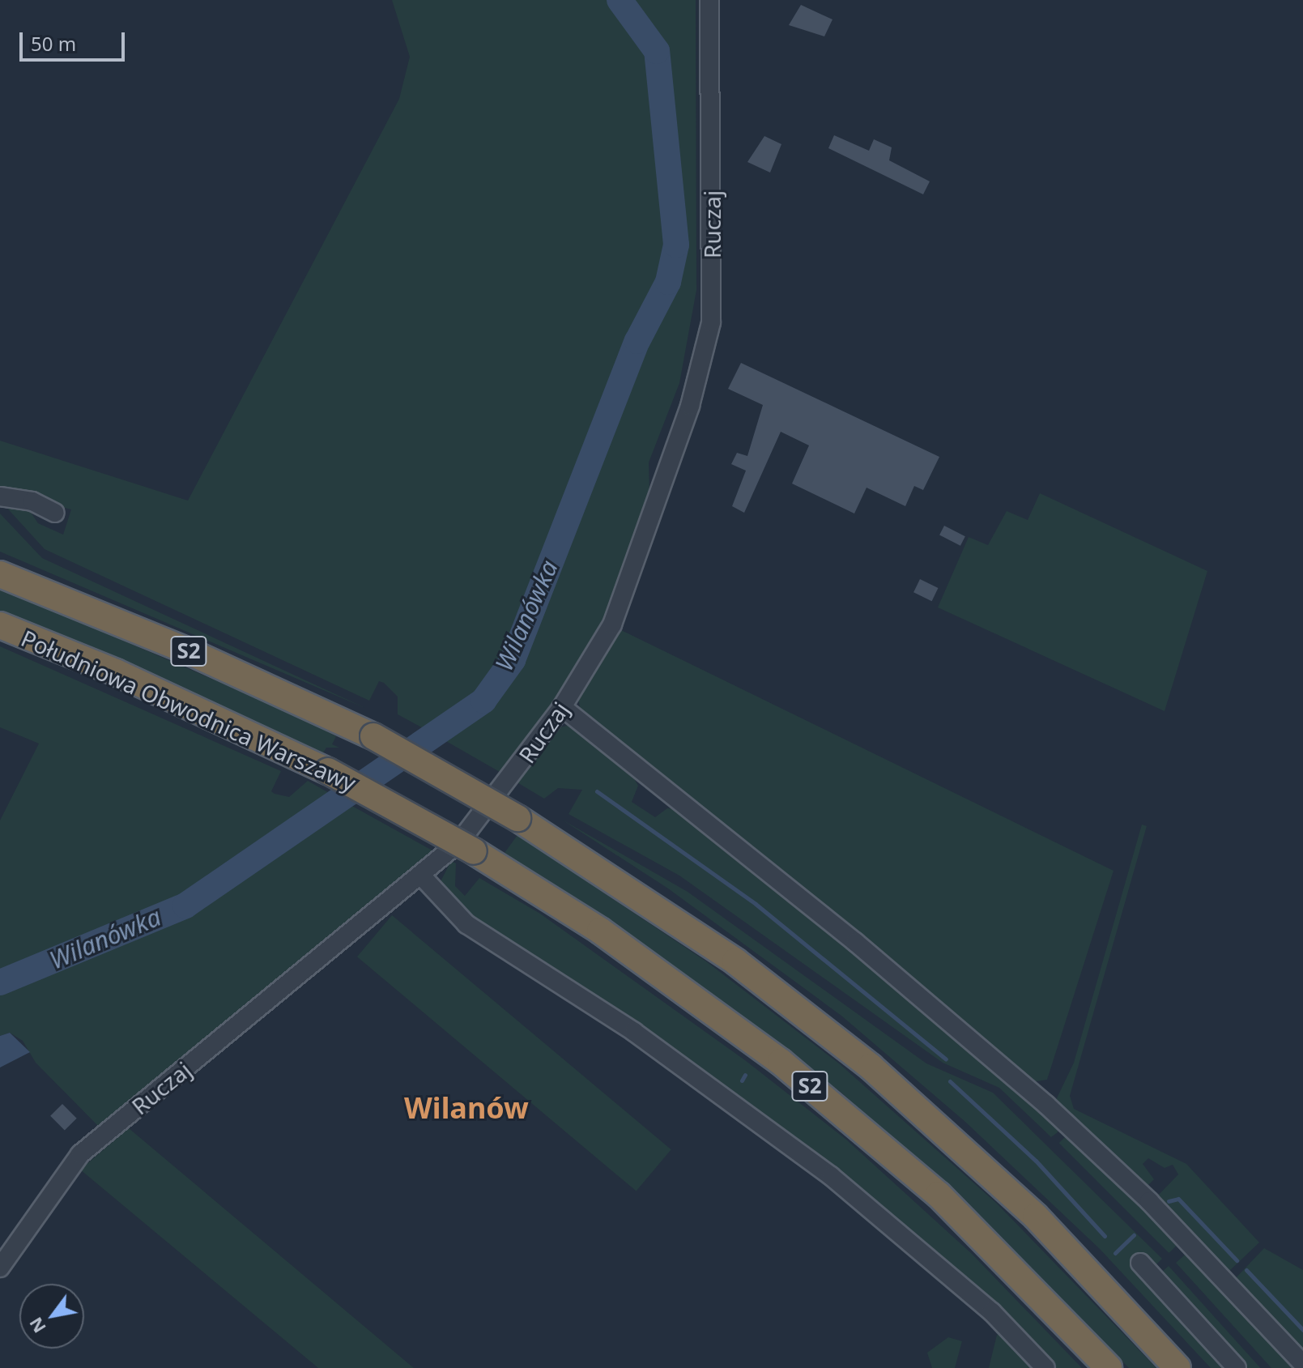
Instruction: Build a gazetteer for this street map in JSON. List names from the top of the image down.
{
  "streets": {
    "highway": ["S2", "Południowa Obwodnica Warszawy"],
    "street": ["Ruczaj"]
  },
  "districts": ["Wilanów"],
  "water": ["Wilanówka"],
  "scale_bar": "50 m",
  "north": "bottom left"
}
